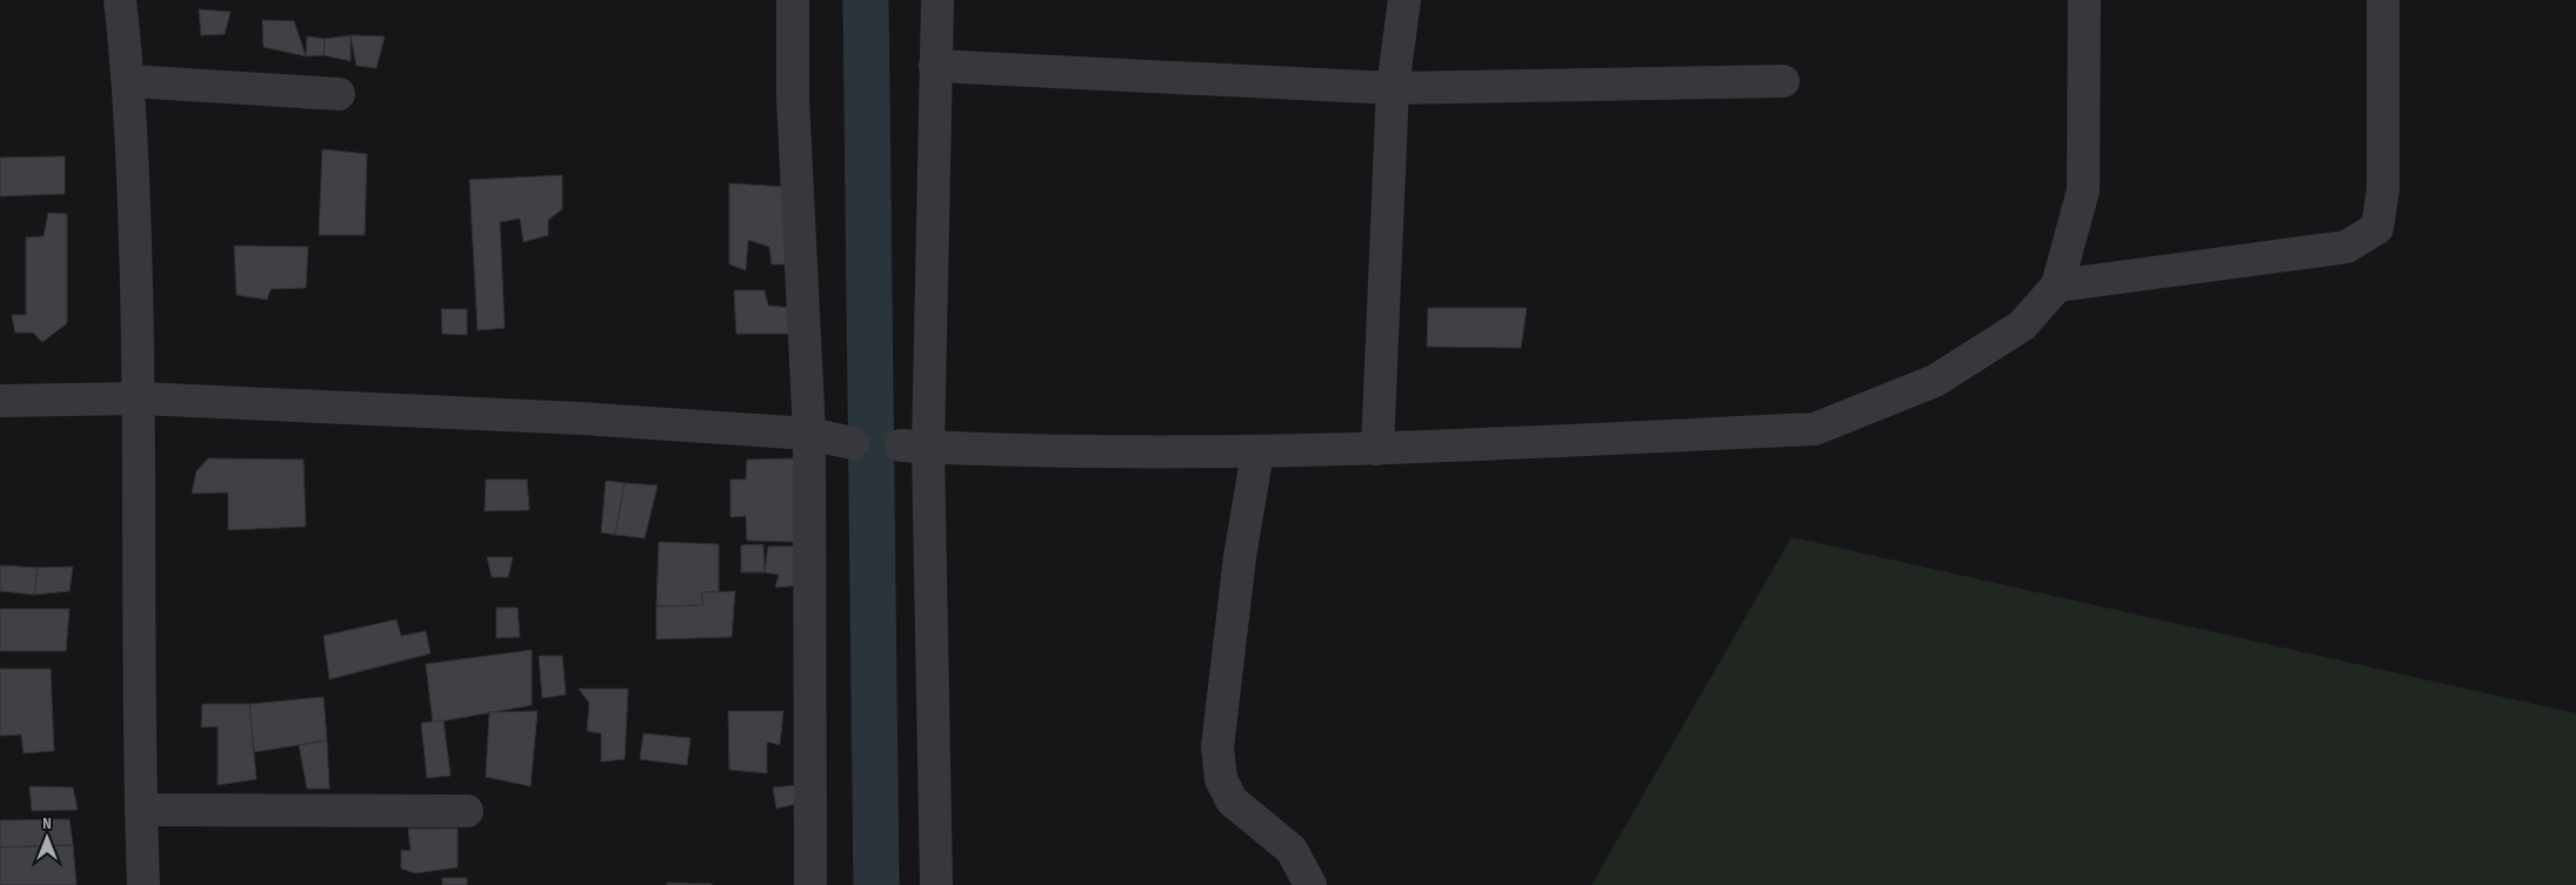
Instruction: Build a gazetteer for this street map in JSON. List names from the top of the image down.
{
  "north": "top"
}
